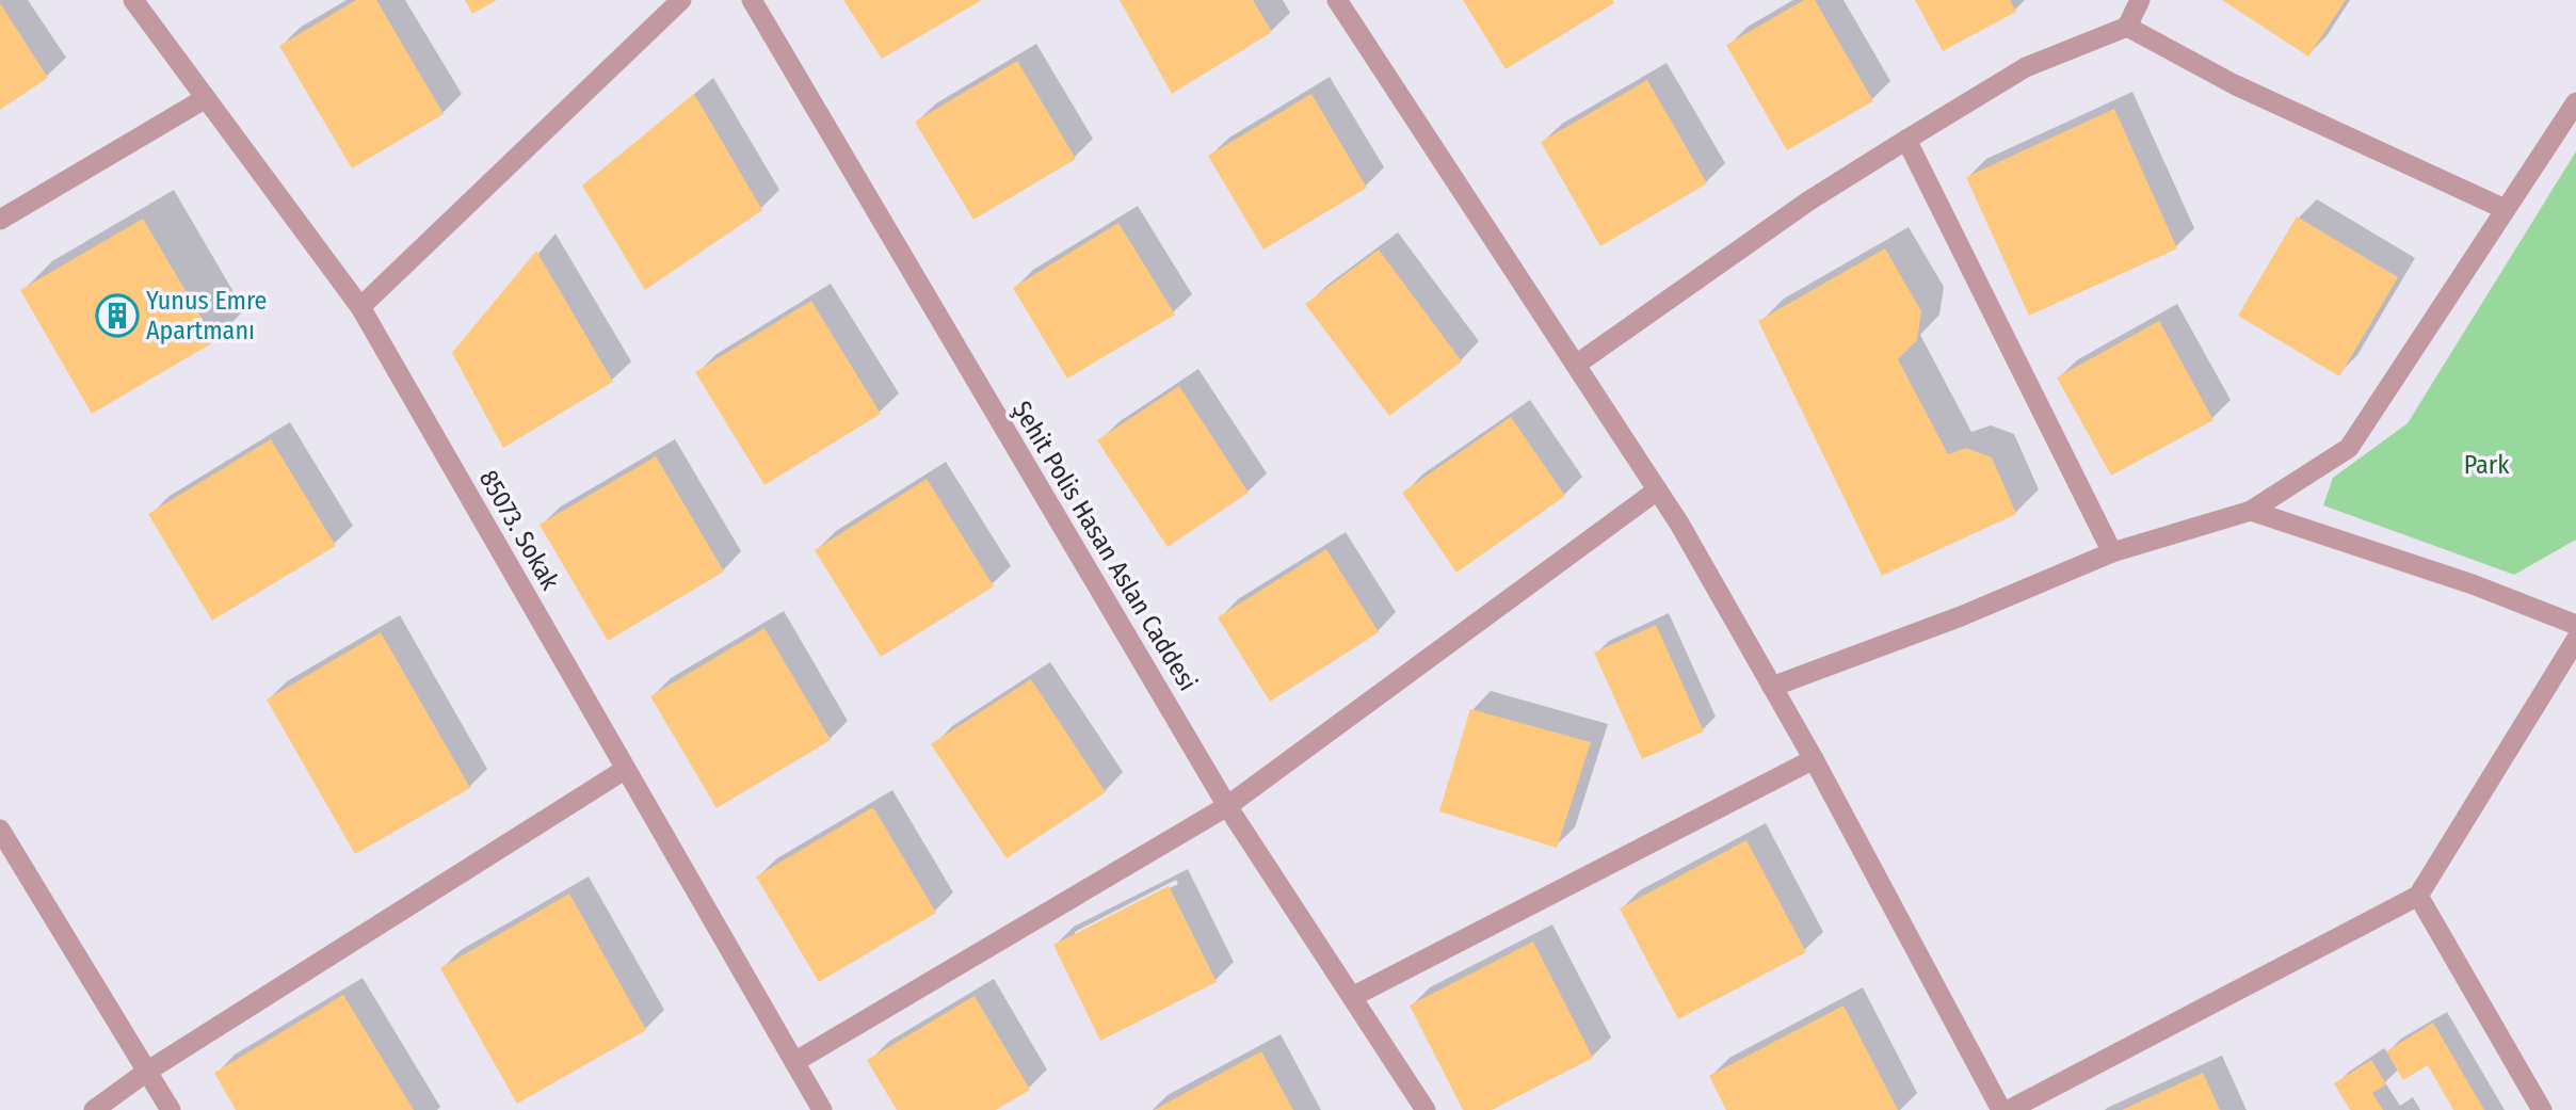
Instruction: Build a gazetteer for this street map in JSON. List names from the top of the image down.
{
  "streets": {
    "street": ["85073. Sokak", "Şehit Polis Hasan Aslan Caddesi"]
  },
  "parks": ["Park"],
  "places": {
    "building": ["Yunus Emre Apartmanı"]
  }
}
